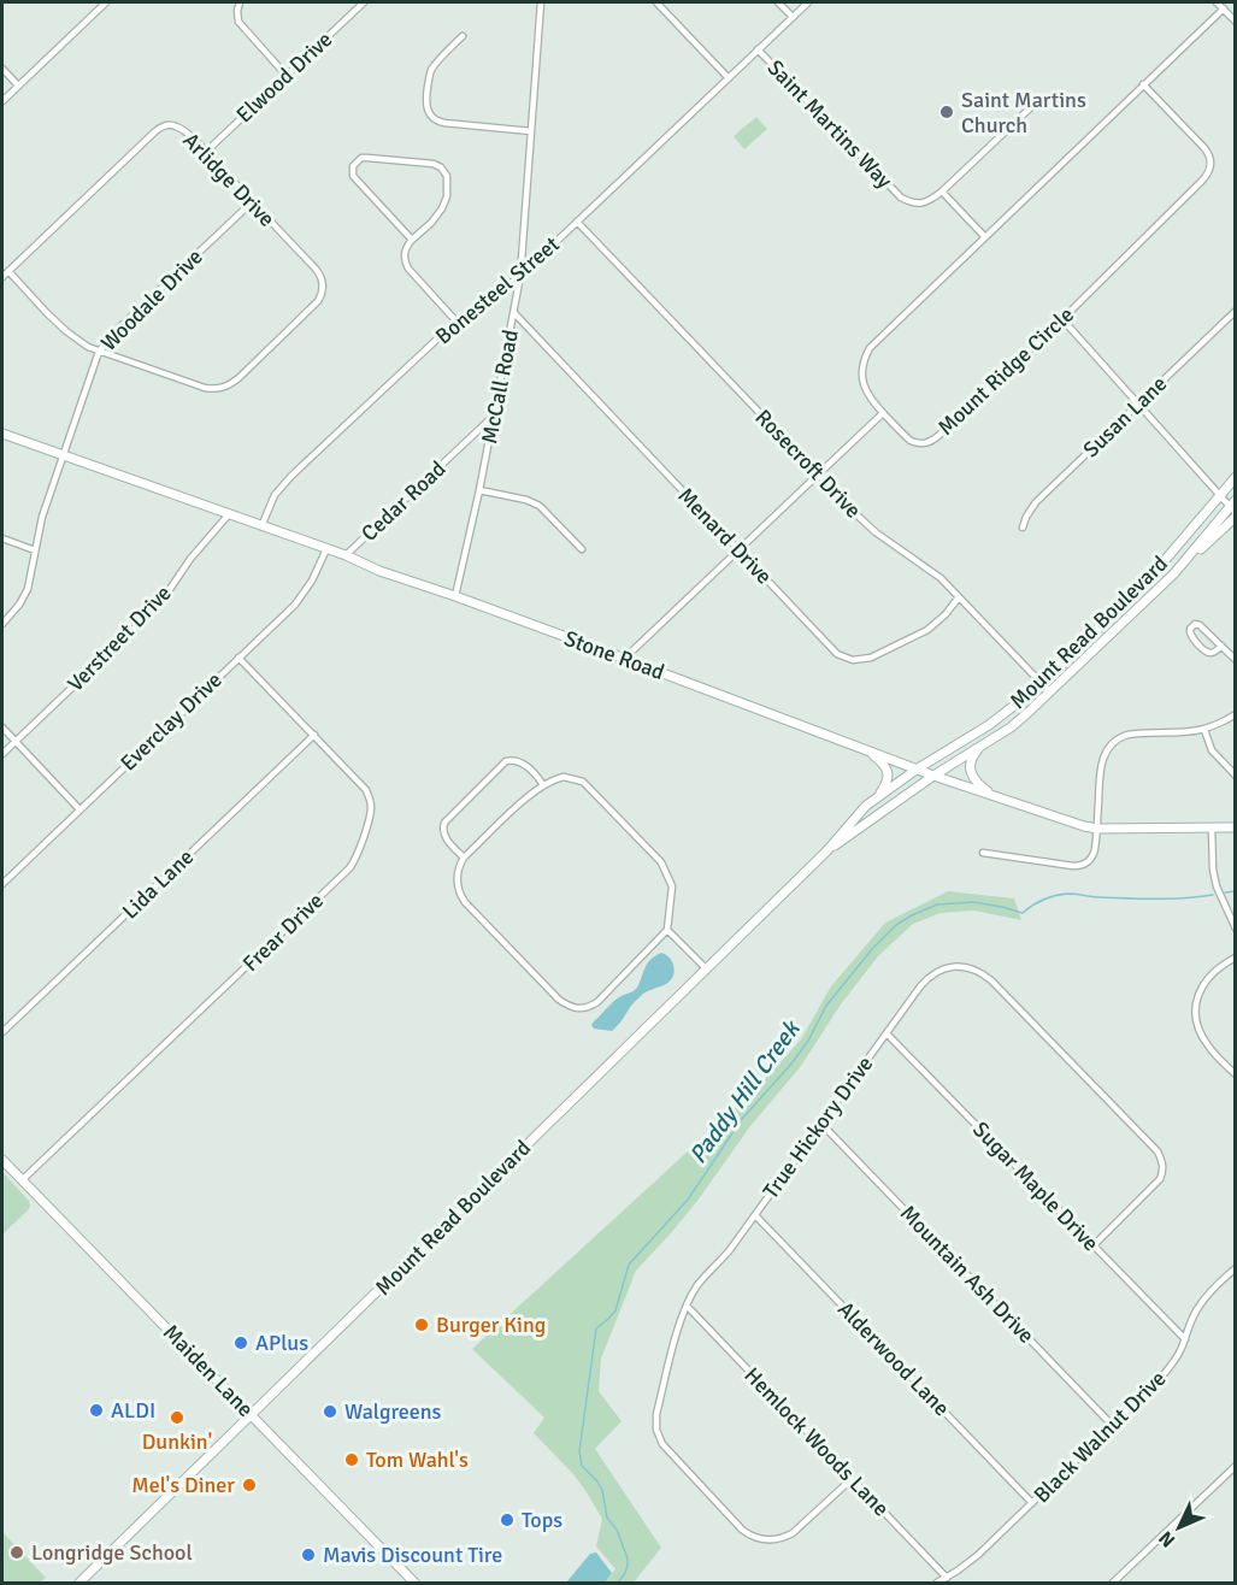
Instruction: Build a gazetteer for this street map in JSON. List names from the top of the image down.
{
  "streets": {
    "main road": ["Mount Read Boulevard", "Stone Road", "Maiden Lane"],
    "street": [
      "Elwood Drive",
      "Saint Martins Way",
      "Arlidge Drive",
      "Bonesteel Street",
      "Woodale Drive",
      "Mount Ridge Circle",
      "McCall Road",
      "Susan Lane",
      "Rosecroft Drive",
      "Cedar Road",
      "Menard Drive",
      "Verstreet Drive",
      "Everclay Drive",
      "Lida Lane",
      "Frear Drive",
      "True Hickory Drive",
      "Sugar Maple Drive",
      "Mountain Ash Drive",
      "Alderwood Lane",
      "Black Walnut Drive",
      "Hemlock Woods Lane"
    ]
  },
  "crossings": [
    ["Elwood Drive", "Arlidge Drive"],
    ["Saint Martins Way", "Bonesteel Street"],
    ["Arlidge Drive", "Woodale Drive"],
    ["Bonesteel Street", "McCall Road"],
    ["Bonesteel Street", "Rosecroft Drive"],
    ["Bonesteel Street", "Stone Road"],
    ["Woodale Drive", "Stone Road"],
    ["McCall Road", "Cedar Road"],
    ["McCall Road", "Menard Drive"],
    ["McCall Road", "Stone Road"],
    ["Rosecroft Drive", "Menard Drive"],
    ["Rosecroft Drive", "Mount Read Boulevard"],
    ["Cedar Road", "Stone Road"],
    ["Mount Read Boulevard", "Stone Road"],
    ["Mount Read Boulevard", "Maiden Lane"],
    ["Verstreet Drive", "Stone Road"],
    ["Stone Road", "Everclay Drive"],
    ["Everclay Drive", "Frear Drive"],
    ["Lida Lane", "Frear Drive"],
    ["Frear Drive", "Maiden Lane"],
    ["True Hickory Drive", "Sugar Maple Drive"],
    ["True Hickory Drive", "Mountain Ash Drive"],
    ["True Hickory Drive", "Alderwood Lane"],
    ["True Hickory Drive", "Hemlock Woods Lane"],
    ["Sugar Maple Drive", "Black Walnut Drive"],
    ["Mountain Ash Drive", "Black Walnut Drive"],
    ["Alderwood Lane", "Black Walnut Drive"],
    ["Black Walnut Drive", "Hemlock Woods Lane"]
  ],
  "water": ["Paddy Hill Creek"],
  "places": [
    "Saint Martins Church",
    "Burger King",
    "APlus",
    "ALDI",
    "Walgreens",
    "Dunkin'",
    "Tom Wahl's",
    "Mel's Diner",
    "Tops",
    "Longridge School",
    "Mavis Discount Tire"
  ],
  "north": "bottom left"
}
